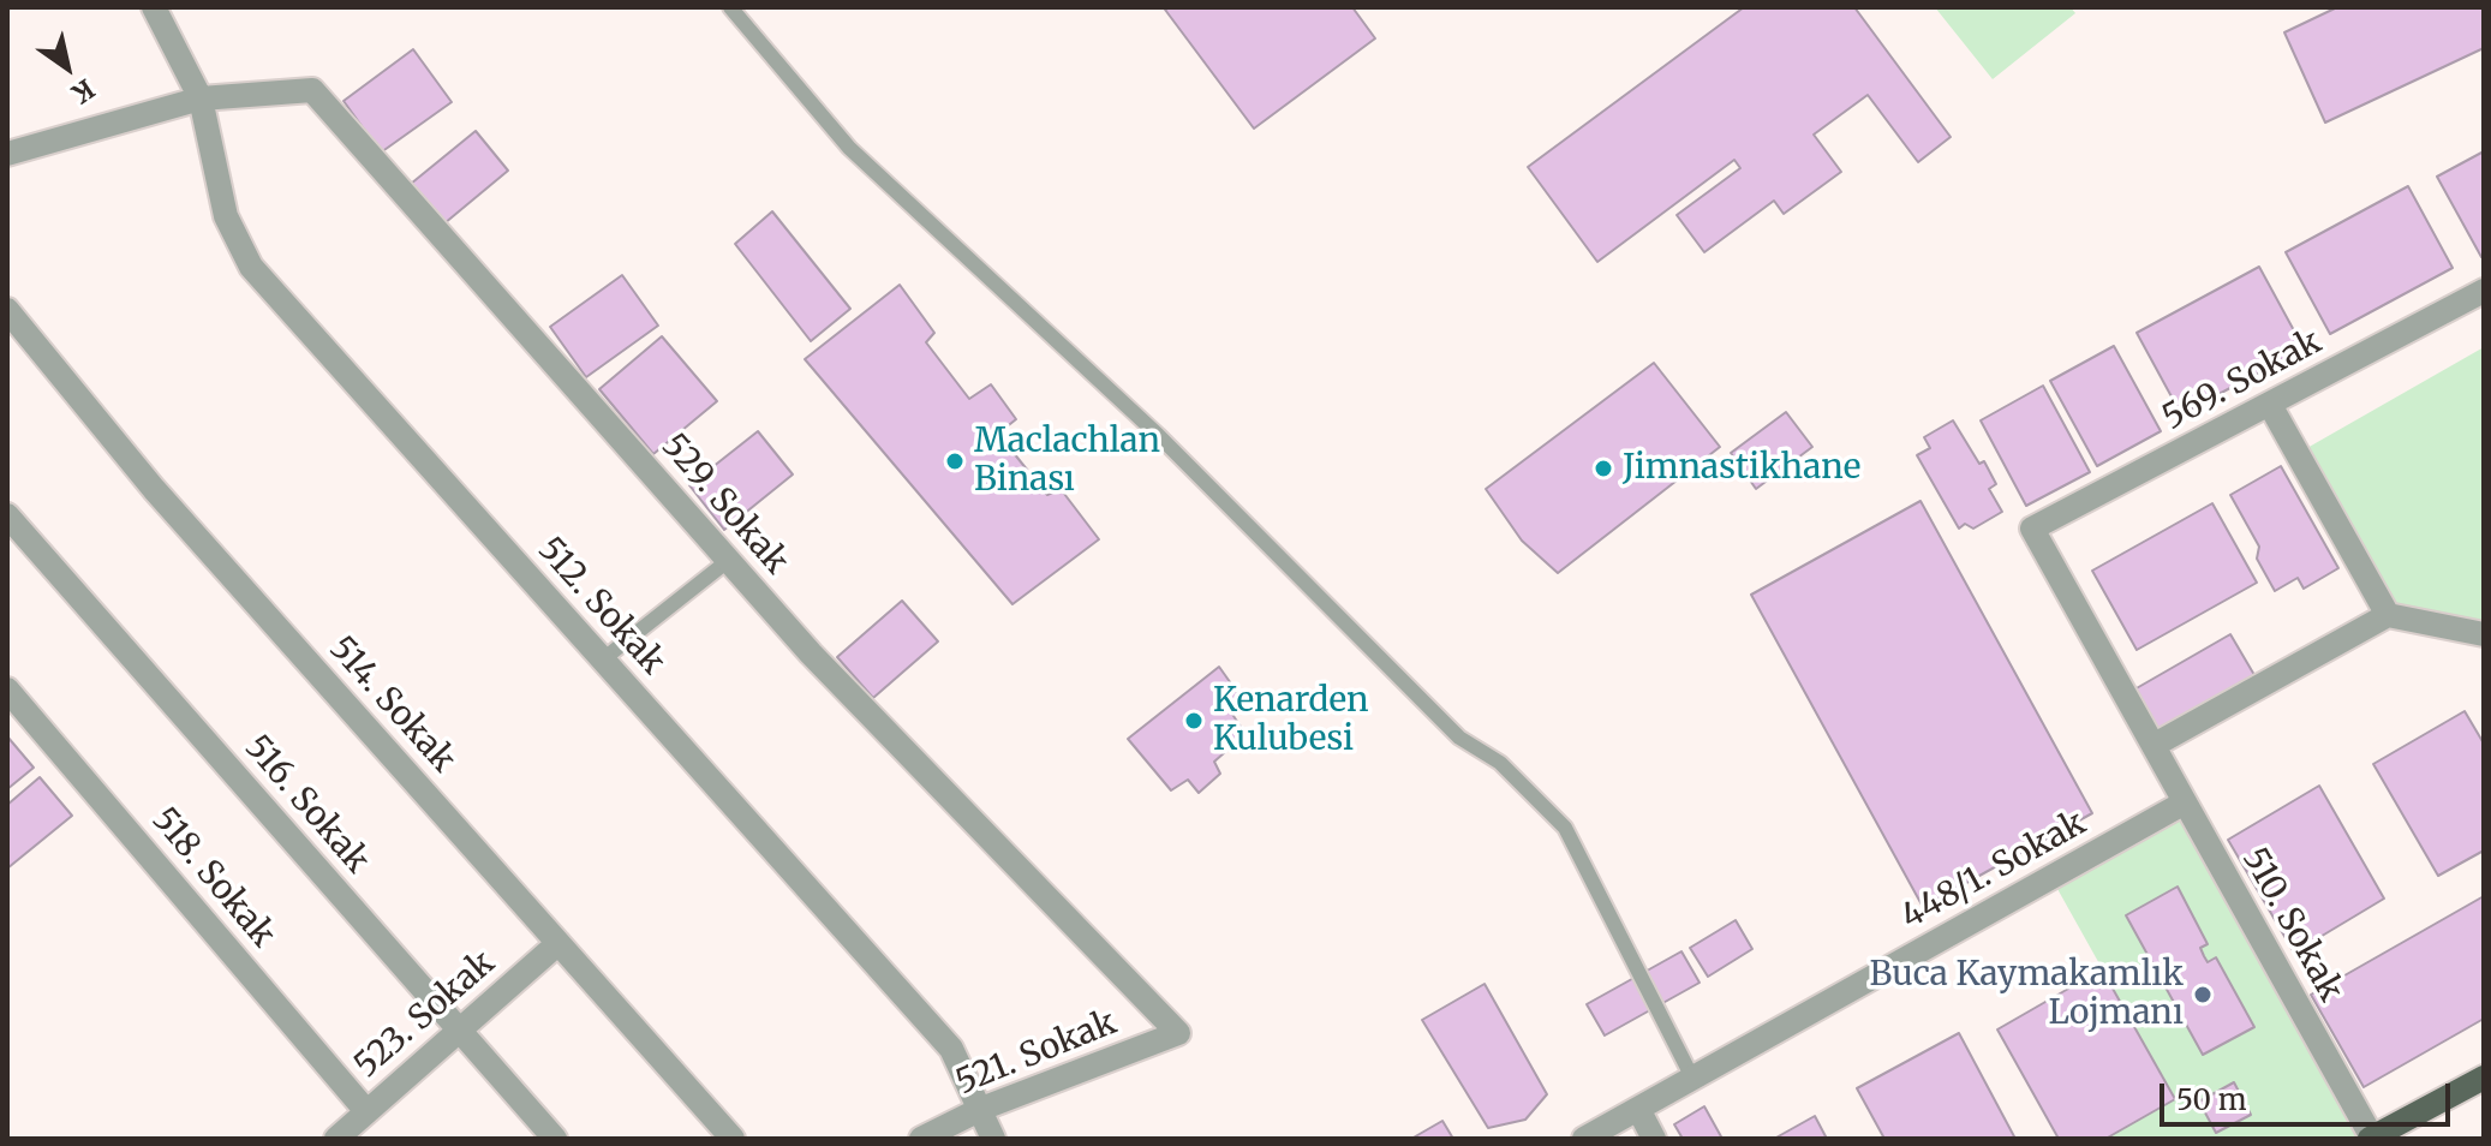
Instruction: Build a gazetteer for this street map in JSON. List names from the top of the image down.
{
  "streets": {
    "street": [
      "569. Sokak",
      "529. Sokak",
      "512. Sokak",
      "514. Sokak",
      "516. Sokak",
      "448/1. Sokak",
      "518. Sokak",
      "510. Sokak",
      "523. Sokak",
      "521. Sokak"
    ]
  },
  "crossings": [
    ["569. Sokak", "510. Sokak"],
    ["529. Sokak", "512. Sokak"],
    ["529. Sokak", "521. Sokak"],
    ["512. Sokak", "521. Sokak"],
    ["514. Sokak", "523. Sokak"],
    ["516. Sokak", "523. Sokak"],
    ["448/1. Sokak", "510. Sokak"],
    ["518. Sokak", "523. Sokak"]
  ],
  "places": [
    "Maclachlan Binası",
    "Jimnastikhane",
    "Kenarden Kulubesi",
    "Buca Kaymakamlık Lojmanı"
  ],
  "scale_bar": "50 m",
  "north": "bottom right"
}
